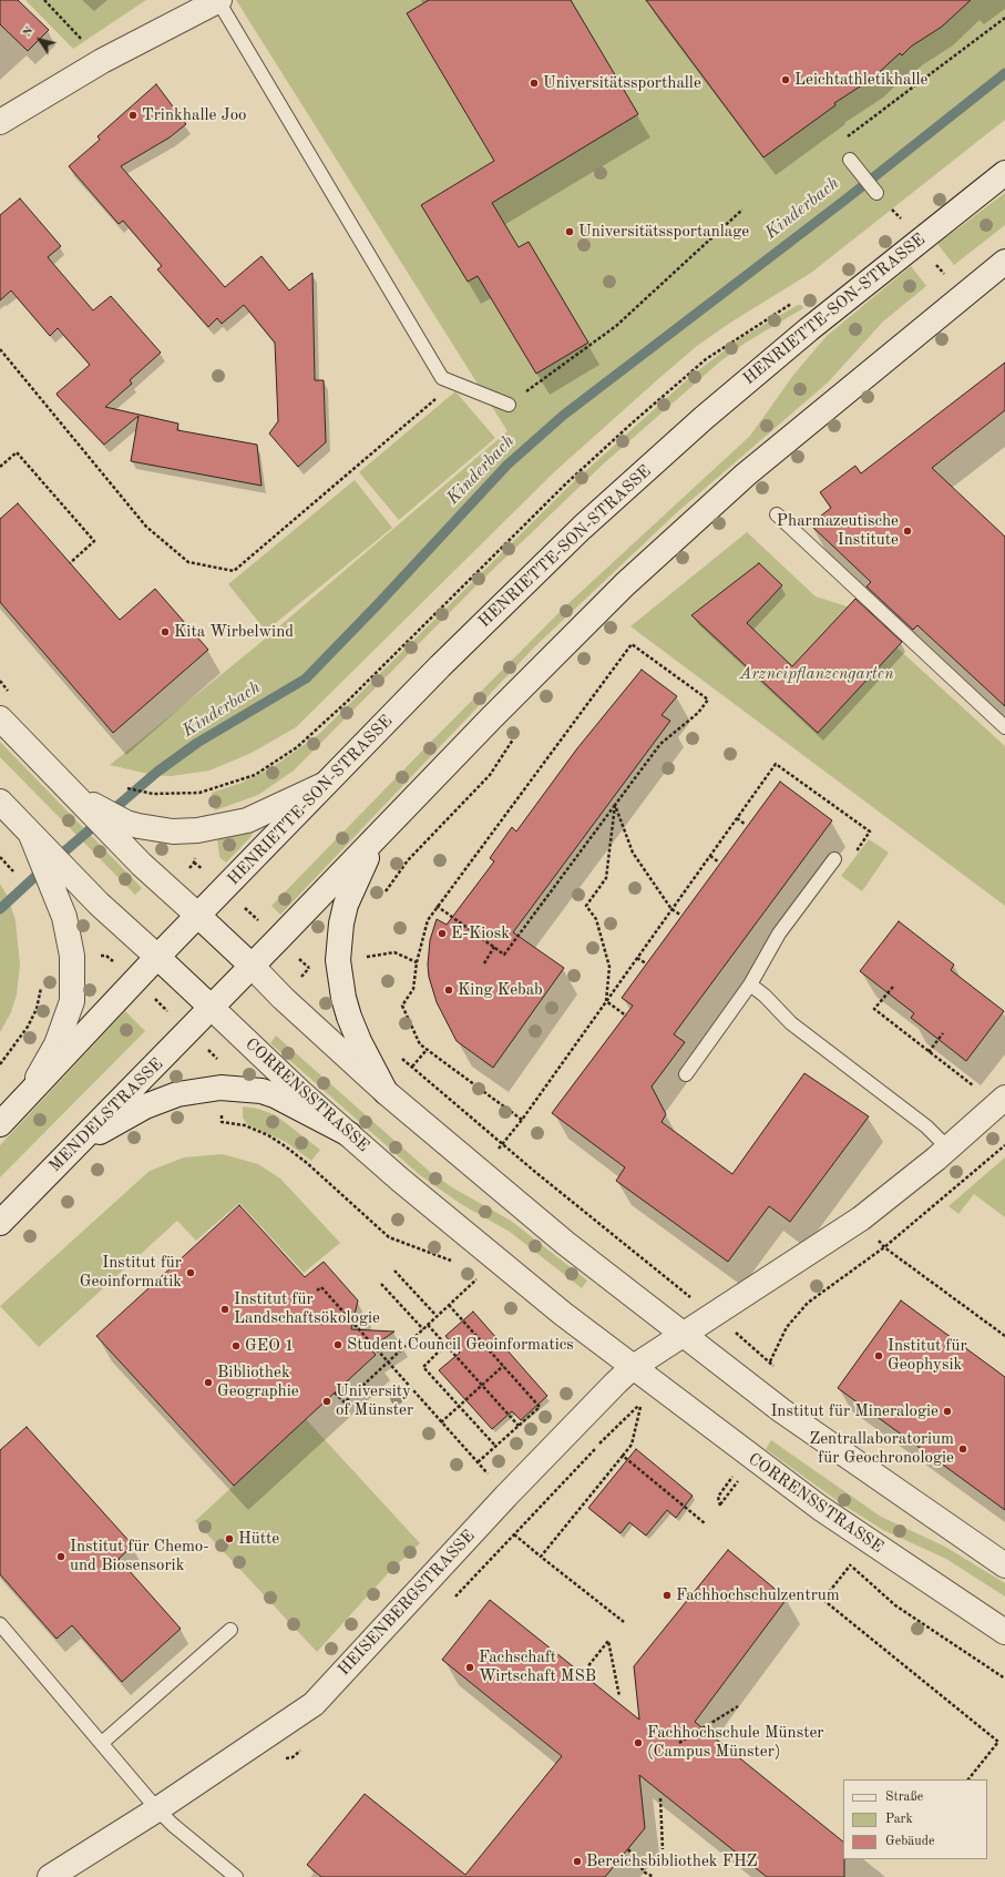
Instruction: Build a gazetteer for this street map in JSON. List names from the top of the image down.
{
  "streets": {
    "street": [
      "HENRIETTE-SON-STRASSE",
      "CORRENSSTRASSE",
      "MENDELSTRASSE",
      "HEISENBERGSTRASSE"
    ]
  },
  "crossings": [
    ["HENRIETTE-SON-STRASSE", "CORRENSSTRASSE"],
    ["CORRENSSTRASSE", "MENDELSTRASSE"],
    ["CORRENSSTRASSE", "HEISENBERGSTRASSE"]
  ],
  "water": ["Kinderbach"],
  "parks": ["Arzneipflanzengarten"],
  "places": [
    "Leichtathletikhalle",
    "Universitätssporthalle",
    "Trinkhalle Joo",
    "Universitätssportanlage",
    "Pharmazeutische Institute",
    "Kita Wirbelwind",
    "E-Kiosk",
    "King Kebab",
    "Institut für Geoinformatik",
    "Institut für Landschaftsökologie",
    "Student Council Geoinformatics",
    "GEO 1",
    "Institut für Geophysik",
    "Bibliothek Geographie",
    "University of Münster",
    "Institut für Mineralogie",
    "Zentrallaboratorium für Geochronologie",
    "Hütte",
    "Institut für Chemo- und Biosensorik",
    "Fachhochschulzentrum",
    "Fachschaft Wirtschaft MSB",
    "Fachhochschule Münster (Campus Münster)",
    "Bereichsbibliothek FHZ"
  ],
  "legend": ["Straße", "Park", "Gebäude"],
  "north": "top left"
}
